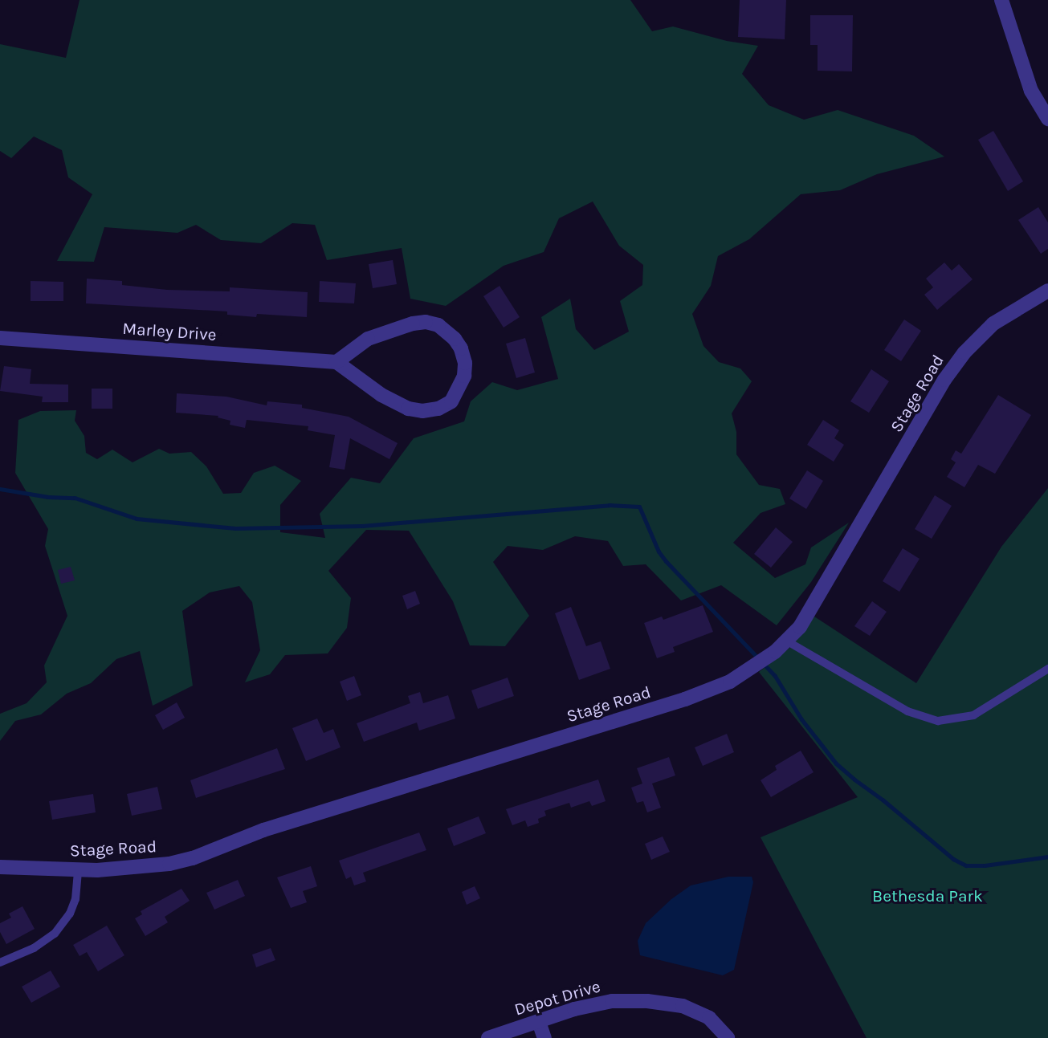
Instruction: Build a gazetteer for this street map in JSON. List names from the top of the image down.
{
  "streets": {
    "street": ["Marley Drive", "Stage Road", "Depot Drive"]
  },
  "parks": ["Bethesda Park"]
}
